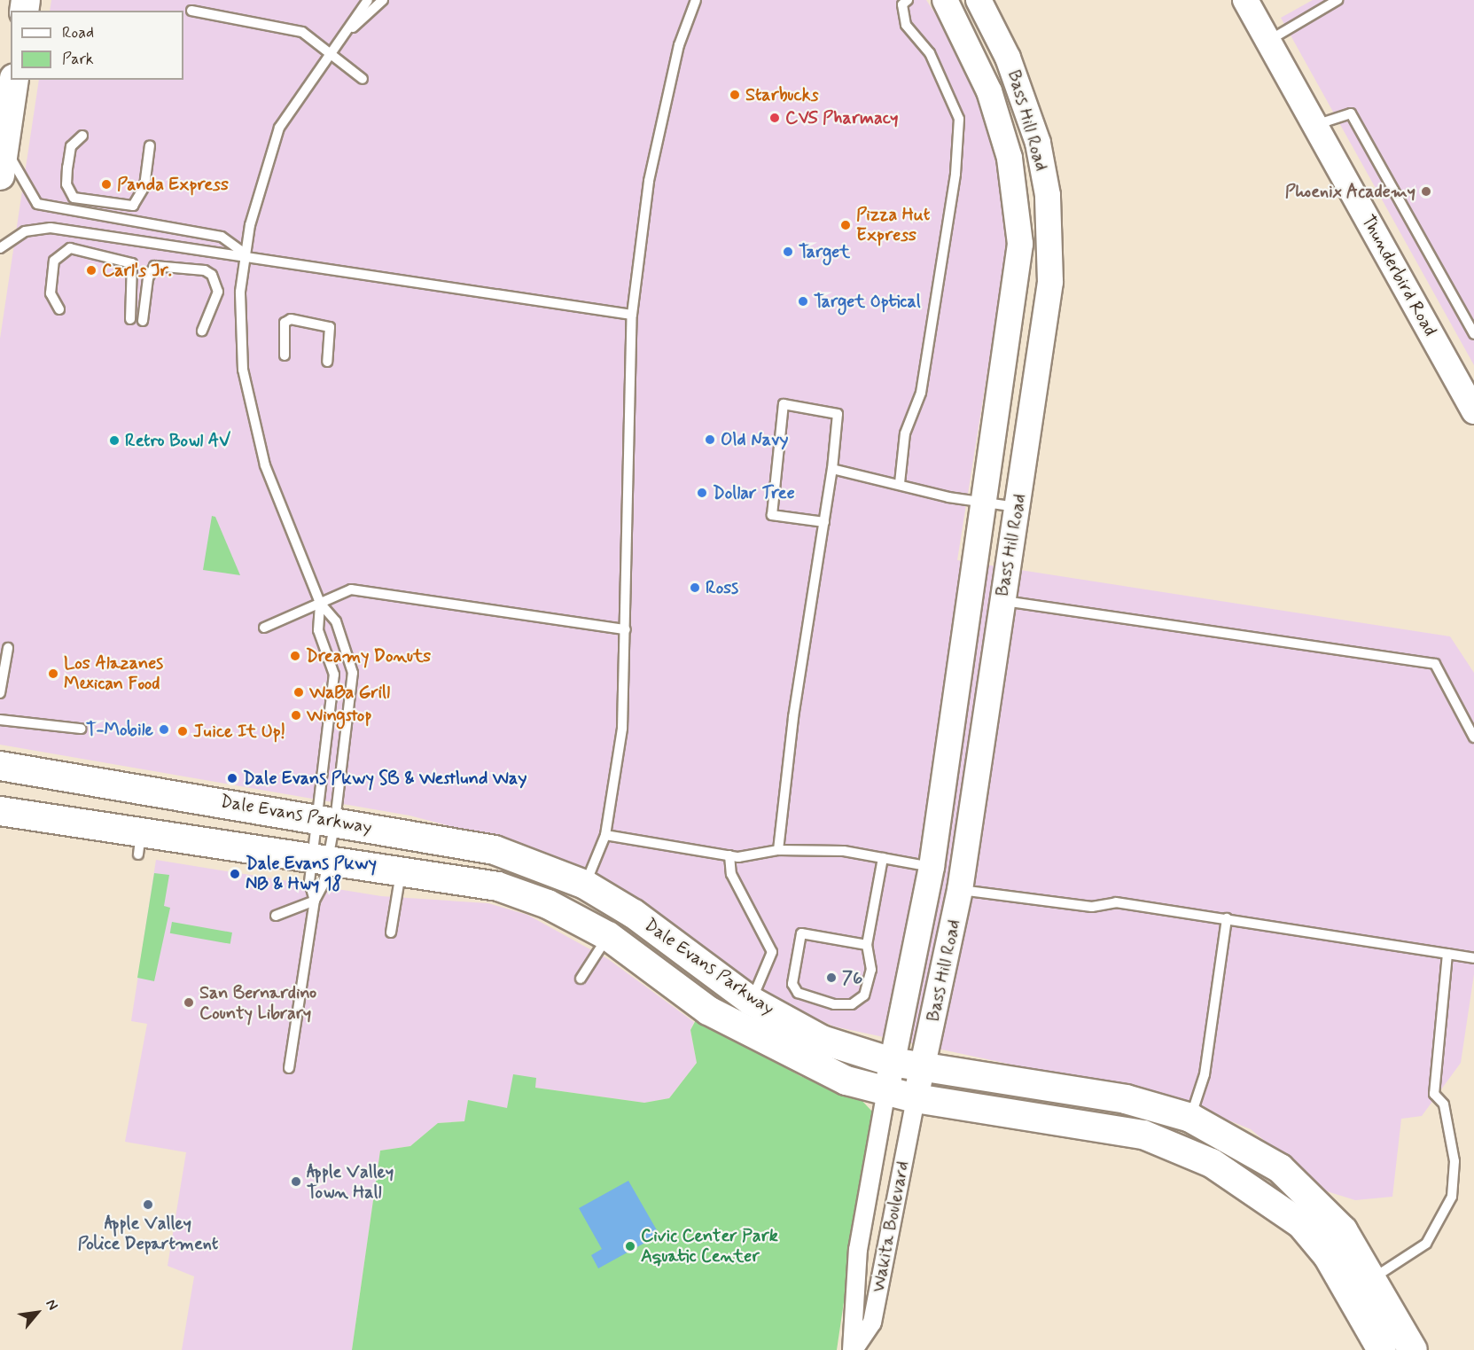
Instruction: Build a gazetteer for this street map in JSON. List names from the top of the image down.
{
  "streets": {
    "main road": ["Bass Hill Road", "Thunderbird Road", "Dale Evans Parkway"],
    "street": ["Wakita Boulevard"]
  },
  "crossings": [
    ["Bass Hill Road", "Dale Evans Parkway"],
    ["Bass Hill Road", "Wakita Boulevard"],
    ["Dale Evans Parkway", "Wakita Boulevard"]
  ],
  "places": [
    "Starbucks",
    "CVS Pharmacy",
    "Panda Express",
    "Phoenix Academy",
    "Pizza Hut Express",
    "Target",
    "Carl's Jr.",
    "Target Optical",
    "Old Navy",
    "Retro Bowl AV",
    "Dollar Tree",
    "Ross",
    "Dreamy Donuts",
    "Los Alazanes Mexican Food",
    "WaBa Grill",
    "Wingstop",
    "T-Mobile",
    "Juice It Up!",
    "Dale Evans Pkwy SB & Westlund Way",
    "Dale Evans Pkwy NB & Hwy 18",
    "76",
    "San Bernardino County Library",
    "Apple Valley Town Hall",
    "Apple Valley Police Department",
    "Civic Center Park Aquatic Center"
  ],
  "legend": ["Road", "Park"],
  "north": "top right"
}
